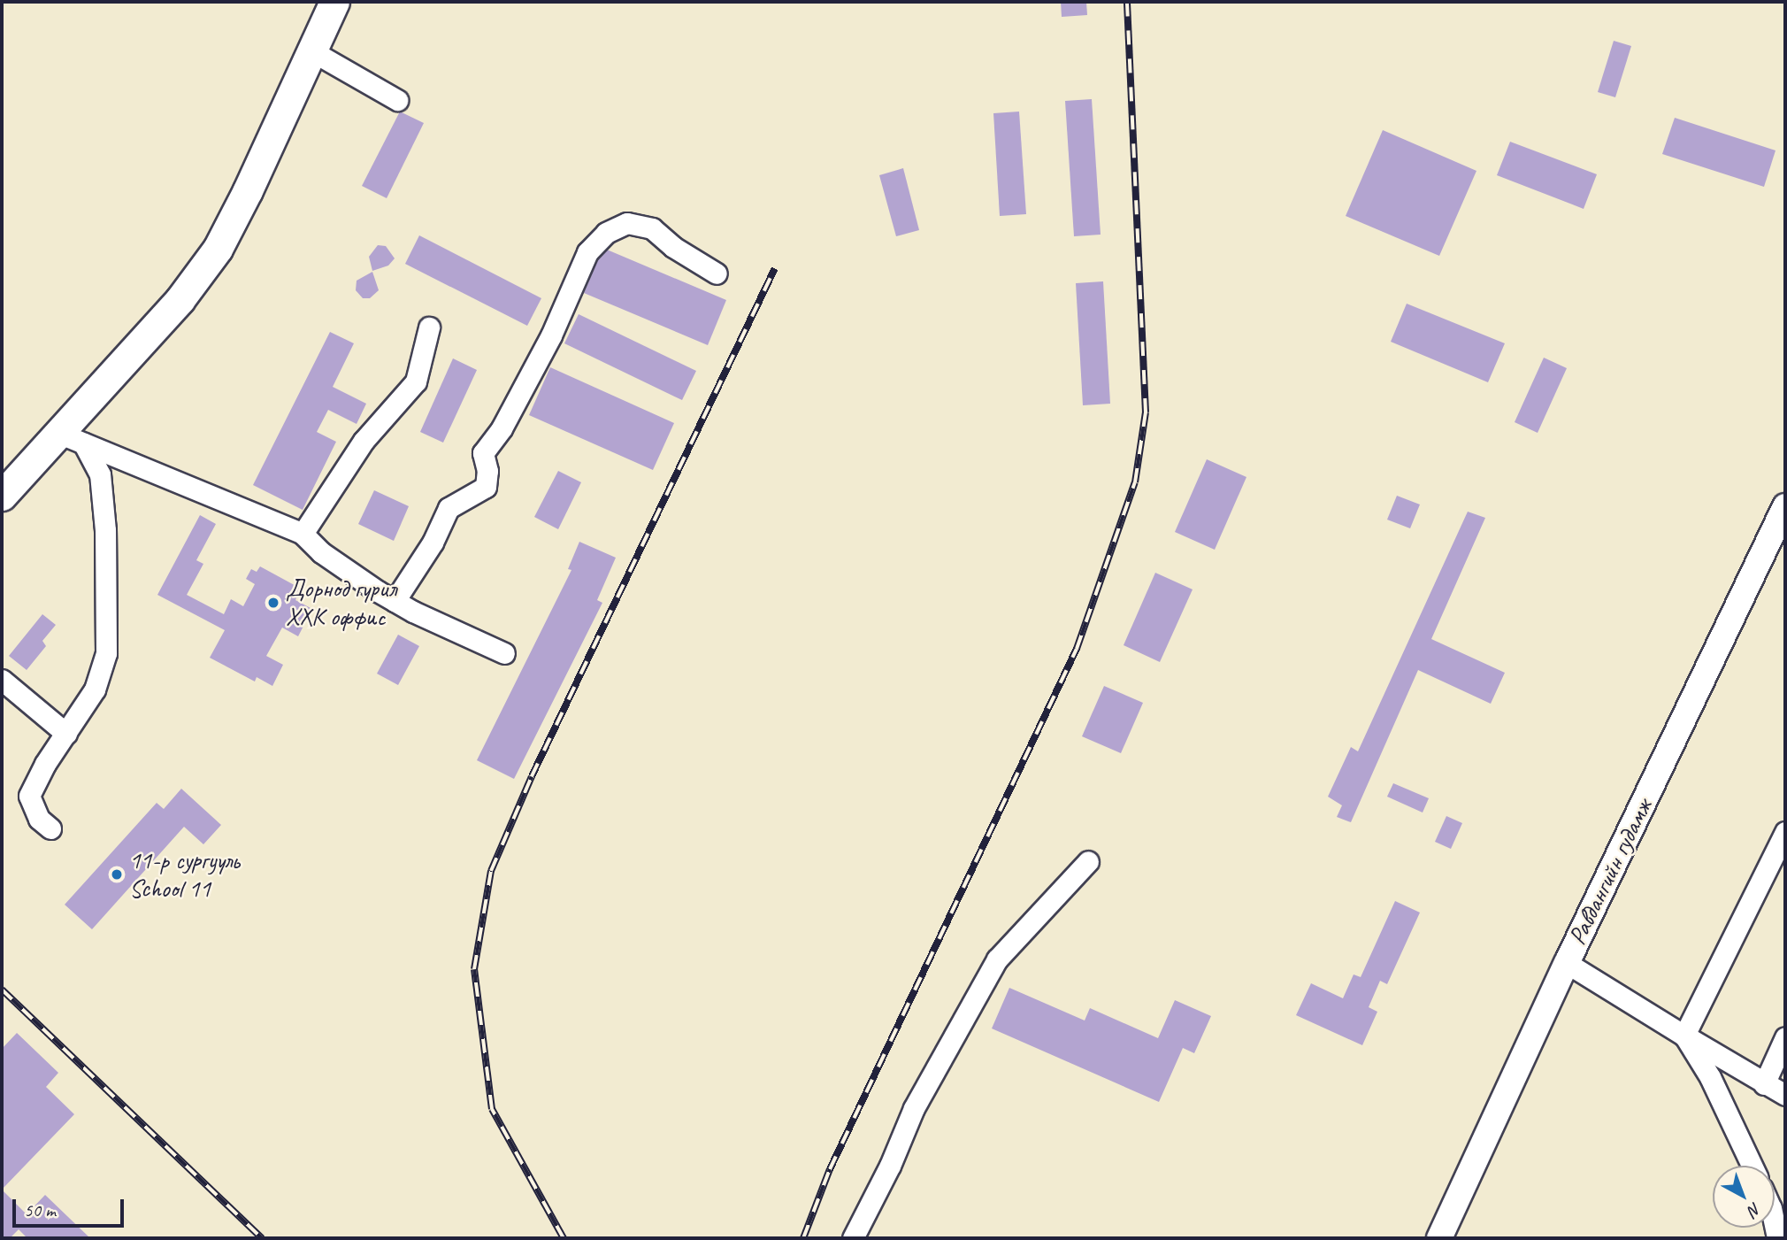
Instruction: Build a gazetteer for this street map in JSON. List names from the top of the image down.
{
  "streets": {
    "main road": ["Равдангийн гудамж"]
  },
  "places": ["Дорнод гурил ХХК оффис", "11-р сургууль School 11"],
  "scale_bar": "50 m",
  "north": "bottom right"
}
